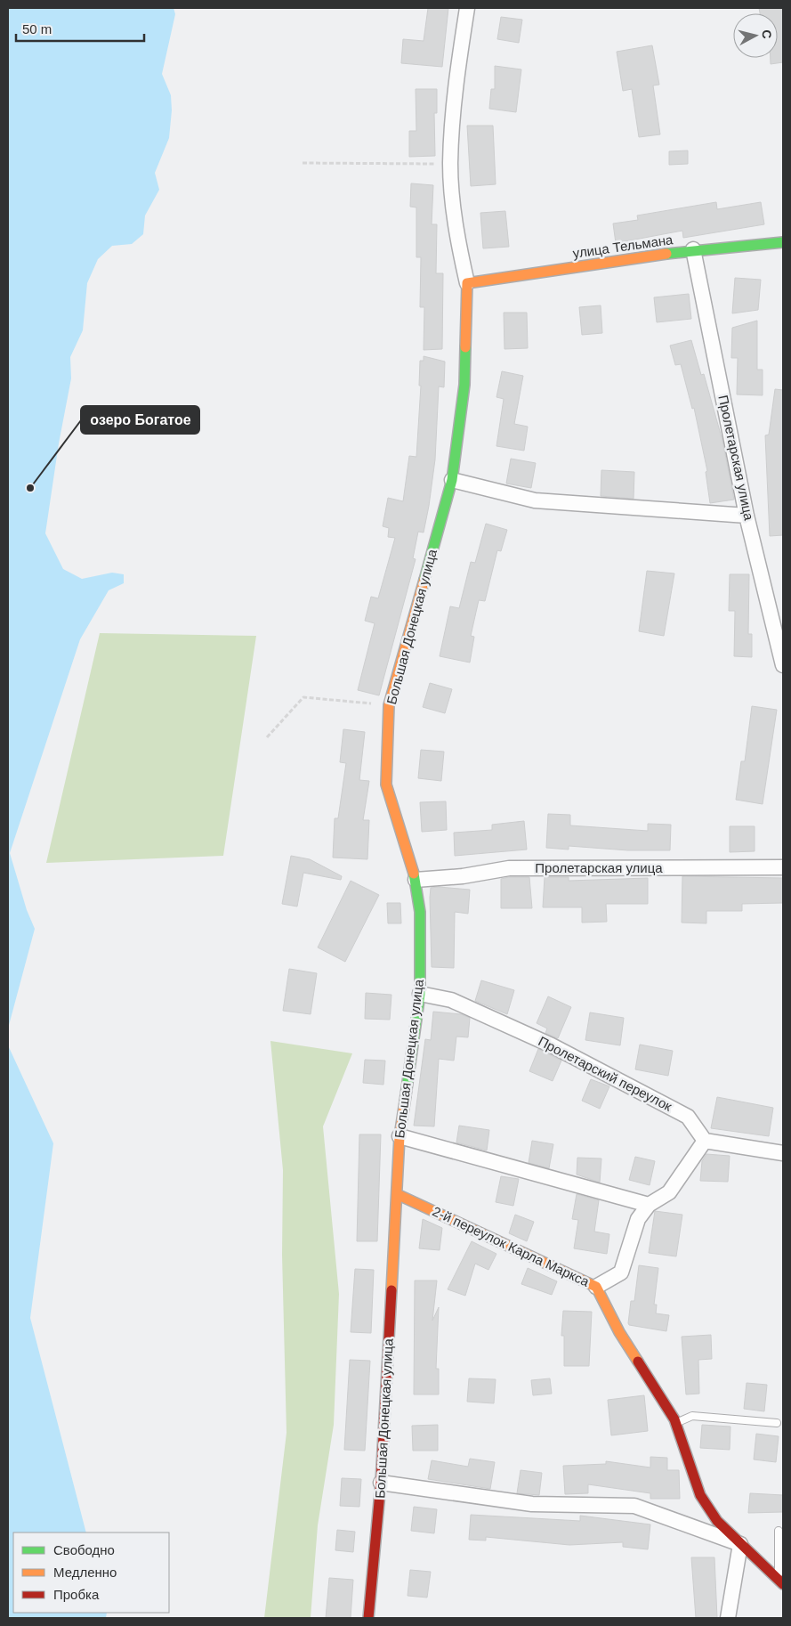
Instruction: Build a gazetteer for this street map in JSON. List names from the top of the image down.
{
  "streets": {
    "street": [
      "улица Тельмана",
      "Пролетарская улица",
      "Большая Донецкая улица",
      "Пролетарский переулок",
      "2-й переулок Карла Маркса"
    ]
  },
  "crossings": [
    ["улица Тельмана", "Пролетарская улица"],
    ["улица Тельмана", "Большая Донецкая улица"],
    ["Пролетарская улица", "Большая Донецкая улица"],
    ["Большая Донецкая улица", "Пролетарский переулок"],
    ["Большая Донецкая улица", "2-й переулок Карла Маркса"]
  ],
  "places": ["озеро Богатое"],
  "legend": ["Свободно", "Медленно", "Пробка"],
  "scale_bar": "50 m",
  "north": "right"
}
